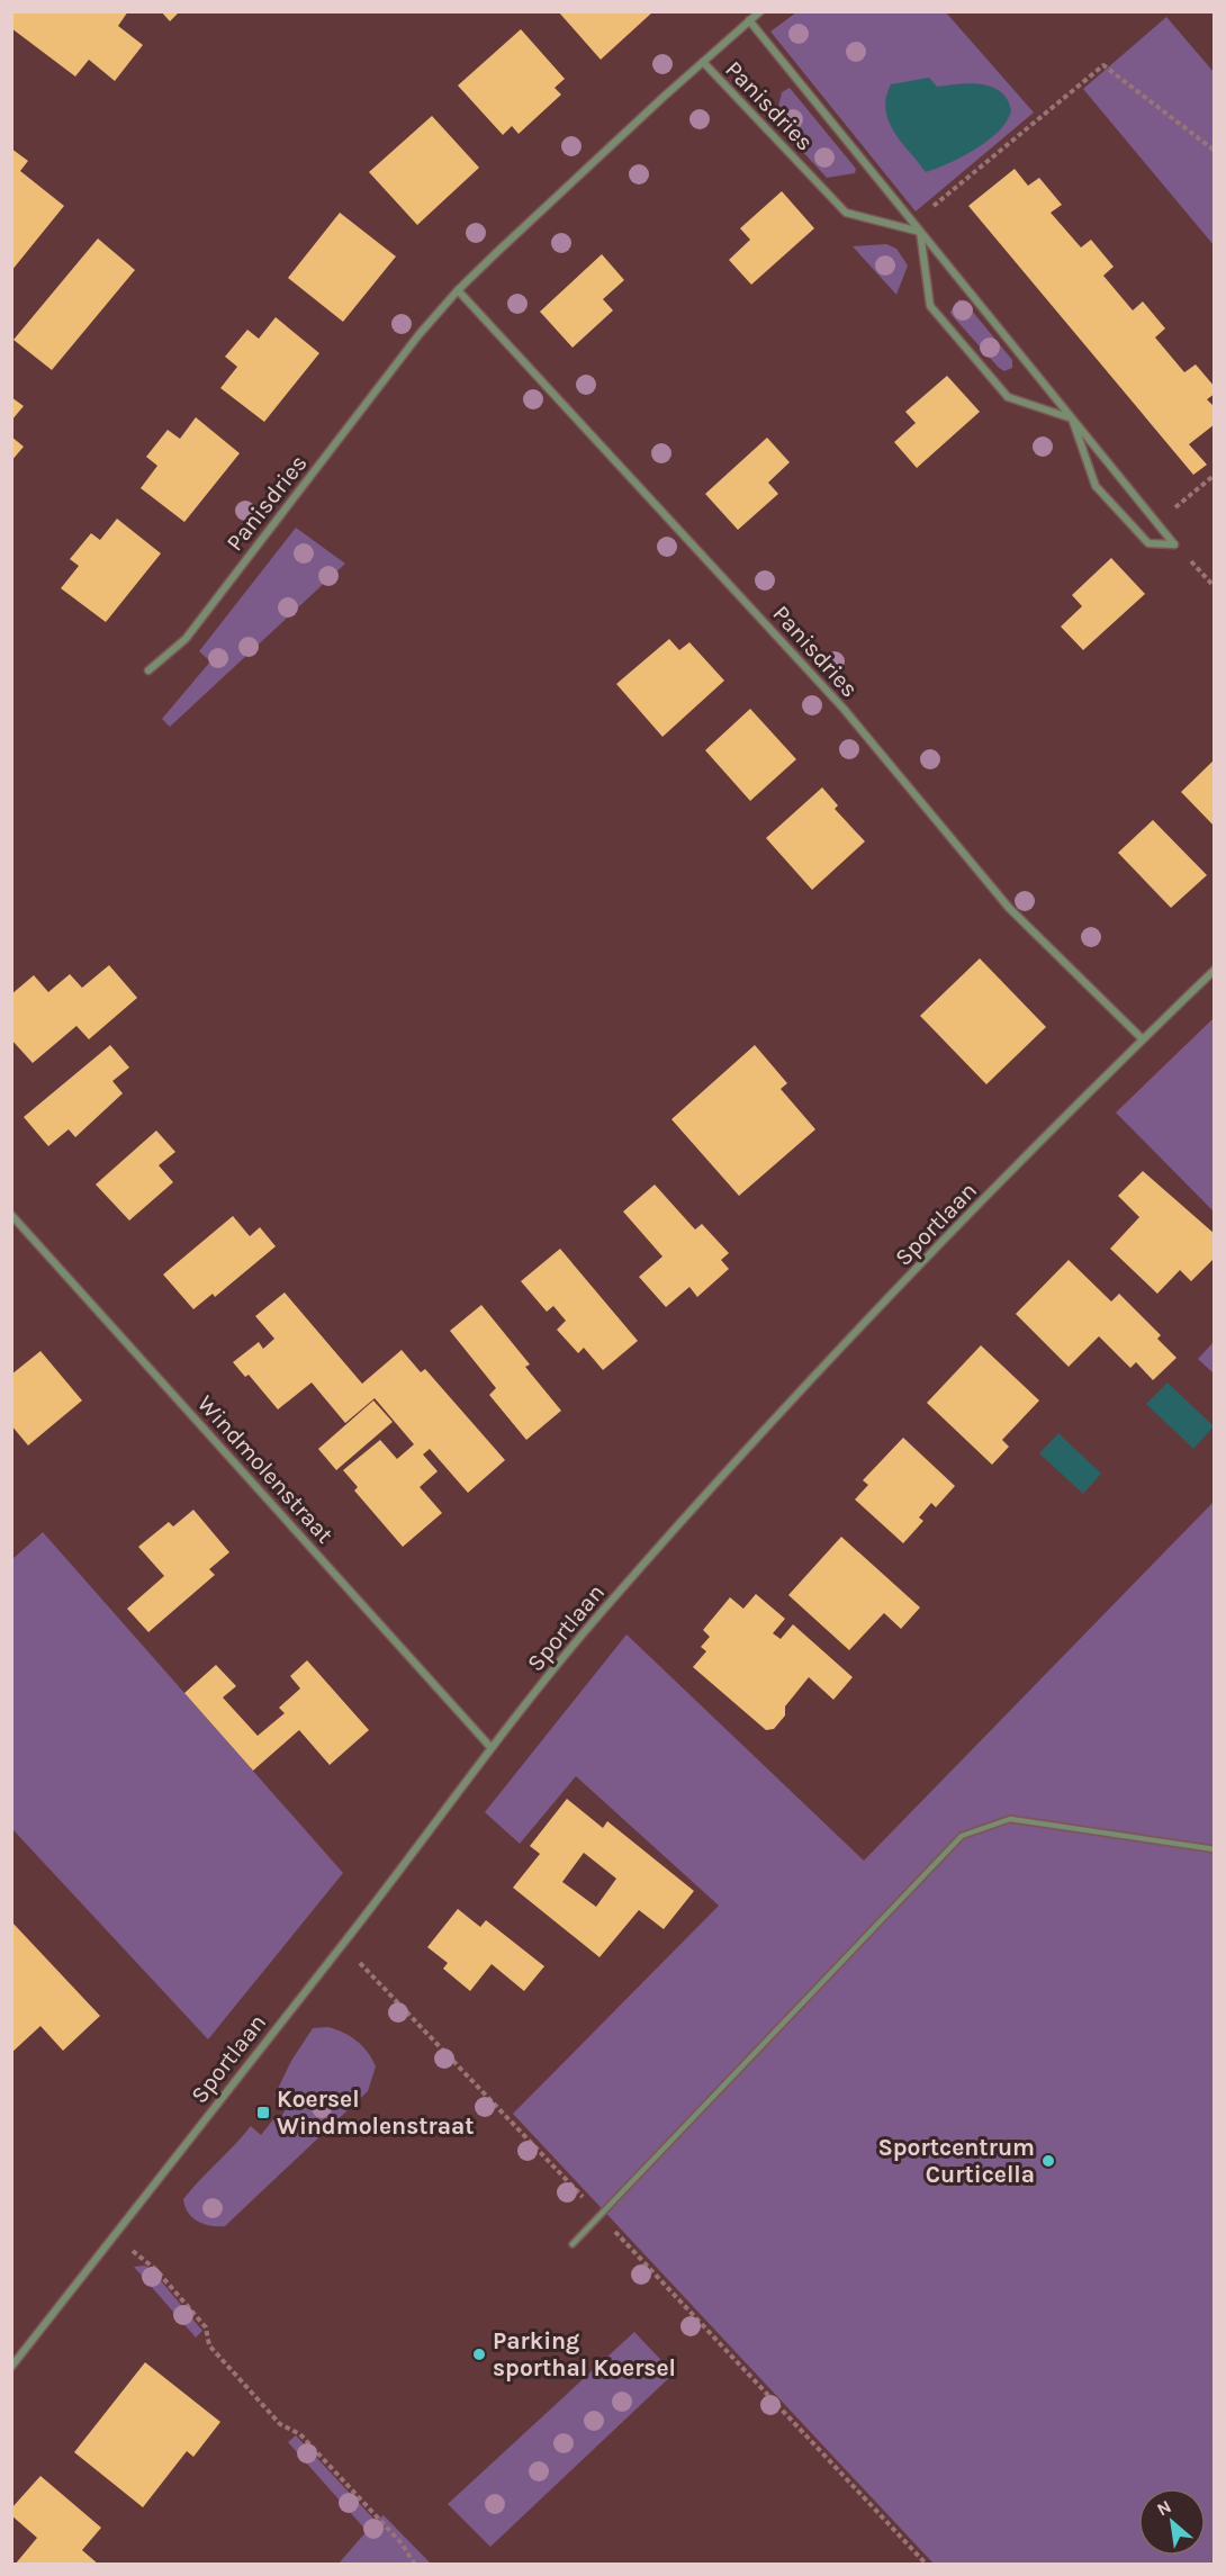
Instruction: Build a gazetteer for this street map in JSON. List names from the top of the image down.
{
  "streets": {
    "street": ["Panisdries", "Sportlaan", "Windmolenstraat"]
  },
  "crossings": [
    ["Panisdries", "Sportlaan"],
    ["Sportlaan", "Windmolenstraat"]
  ],
  "places": {
    "transit": ["Koersel Windmolenstraat"],
    "other": ["Sportcentrum Curticella", "Parking sporthal Koersel"]
  },
  "north": "top left"
}
